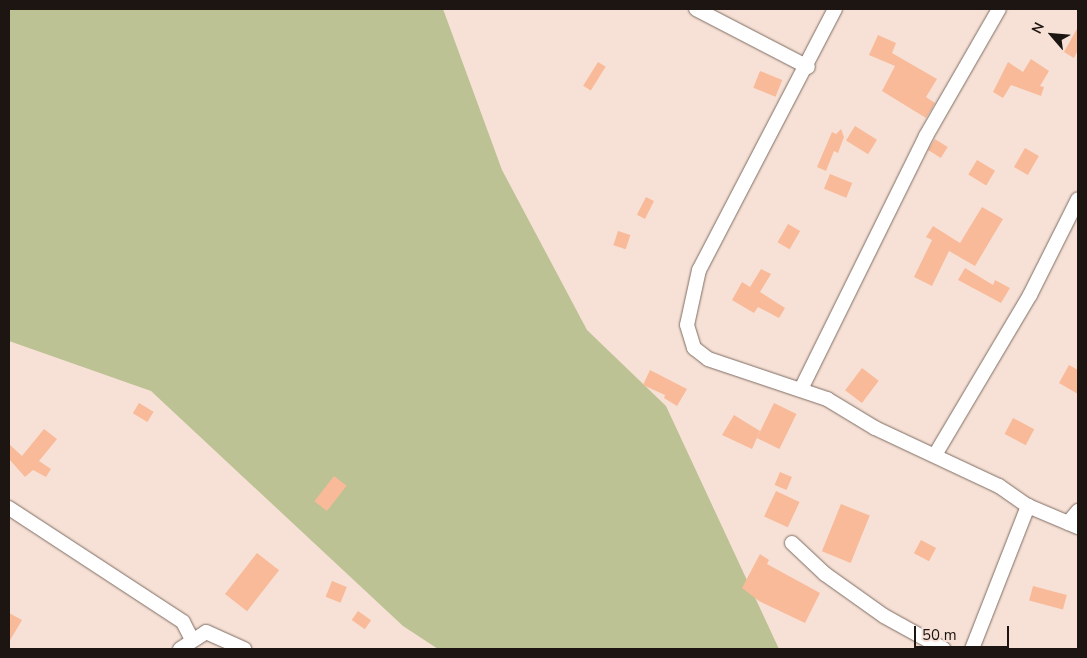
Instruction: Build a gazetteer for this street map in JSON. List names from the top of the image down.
{
  "scale_bar": "50 m",
  "north": "top left"
}
